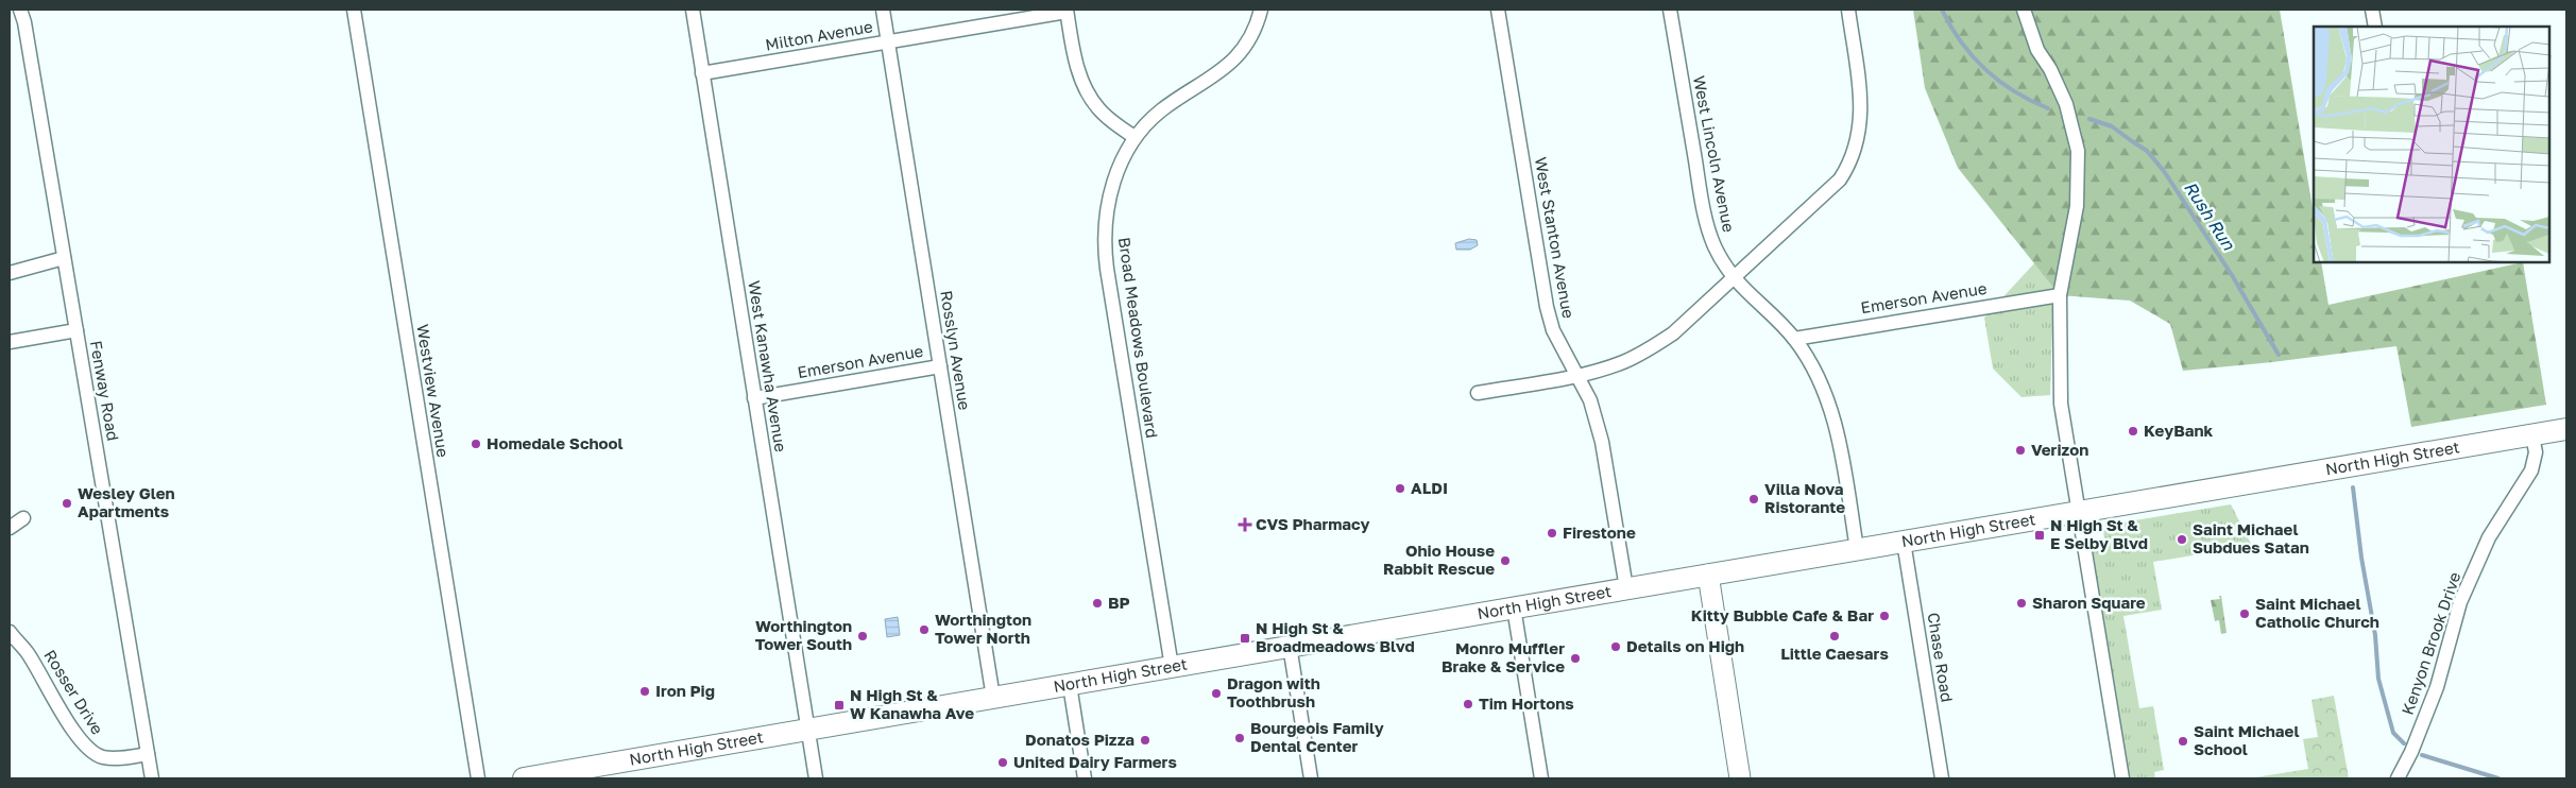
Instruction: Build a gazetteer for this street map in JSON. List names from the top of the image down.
{
  "streets": {
    "main road": ["North High Street"],
    "street": [
      "Milton Avenue",
      "West Lincoln Avenue",
      "West Stanton Avenue",
      "Emerson Avenue",
      "Broad Meadows Boulevard",
      "Rosslyn Avenue",
      "West Kanawha Avenue",
      "Fenway Road",
      "Westview Avenue",
      "Kenyon Brook Drive",
      "Chase Road",
      "Rosser Drive"
    ]
  },
  "crossings": [
    ["Milton Avenue", "Rosslyn Avenue"],
    ["Milton Avenue", "West Kanawha Avenue"],
    ["West Lincoln Avenue", "Emerson Avenue"],
    ["West Lincoln Avenue", "North High Street"],
    ["West Stanton Avenue", "North High Street"],
    ["Emerson Avenue", "Rosslyn Avenue"],
    ["Emerson Avenue", "West Kanawha Avenue"],
    ["Broad Meadows Boulevard", "North High Street"],
    ["Rosslyn Avenue", "North High Street"],
    ["West Kanawha Avenue", "North High Street"],
    ["Fenway Road", "Rosser Drive"],
    ["North High Street", "Kenyon Brook Drive"],
    ["North High Street", "Chase Road"]
  ],
  "water": ["Rush Run"],
  "places": {
    "other": [
      "KeyBank",
      "Homedale School",
      "Verizon",
      "ALDI",
      "Villa Nova Ristorante",
      "Wesley Glen Apartments",
      "Firestone",
      "Saint Michael Subdues Satan",
      "Ohio House Rabbit Rescue",
      "BP",
      "Sharon Square",
      "Saint Michael Catholic Church",
      "Kitty Bubble Cafe & Bar",
      "Worthington Tower North",
      "Worthington Tower South",
      "Little Caesars",
      "Details on High",
      "Monro Muffler Brake & Service",
      "Iron Pig",
      "Dragon with Toothbrush",
      "Tim Hortons",
      "Bourgeois Family Dental Center",
      "Donatos Pizza",
      "Saint Michael School",
      "United Dairy Farmers"
    ],
    "health": ["CVS Pharmacy"],
    "transit": ["N High St & E Selby Blvd", "N High St & Broadmeadows Blvd", "N High St & W Kanawha Ave"]
  }
}
